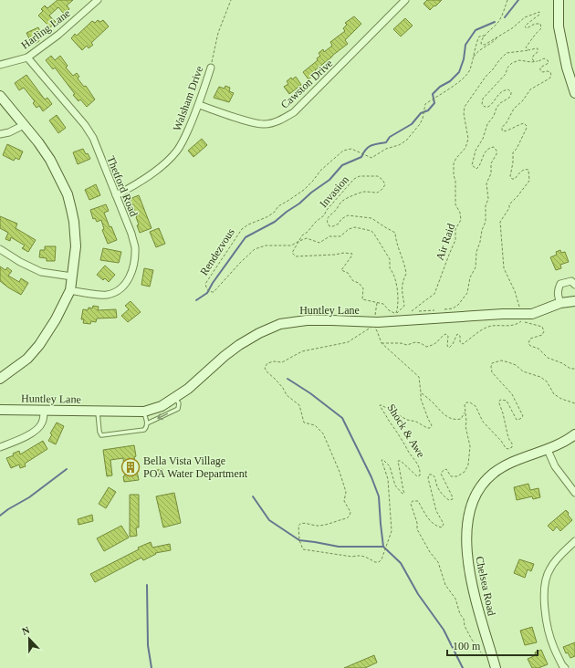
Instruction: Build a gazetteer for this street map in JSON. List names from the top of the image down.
{
  "streets": {
    "street": [
      "Harling Lane",
      "Cawston Drive",
      "Walsham Drive",
      "Thetford Road",
      "Huntley Lane",
      "Chelsea Road"
    ],
    "path": [
      "Invasion",
      "Air Raid",
      "Rendezvous",
      "Shock & Awe"
    ]
  },
  "crossings": [
    ["Harling Lane", "Thetford Road"],
    ["Cawston Drive", "Walsham Drive"],
    ["Walsham Drive", "Thetford Road"],
    ["Invasion", "Rendezvous"]
  ],
  "places": {
    "building": ["Bella Vista Village POA Water Department"]
  },
  "scale_bar": "100 m",
  "north": "top"
}
